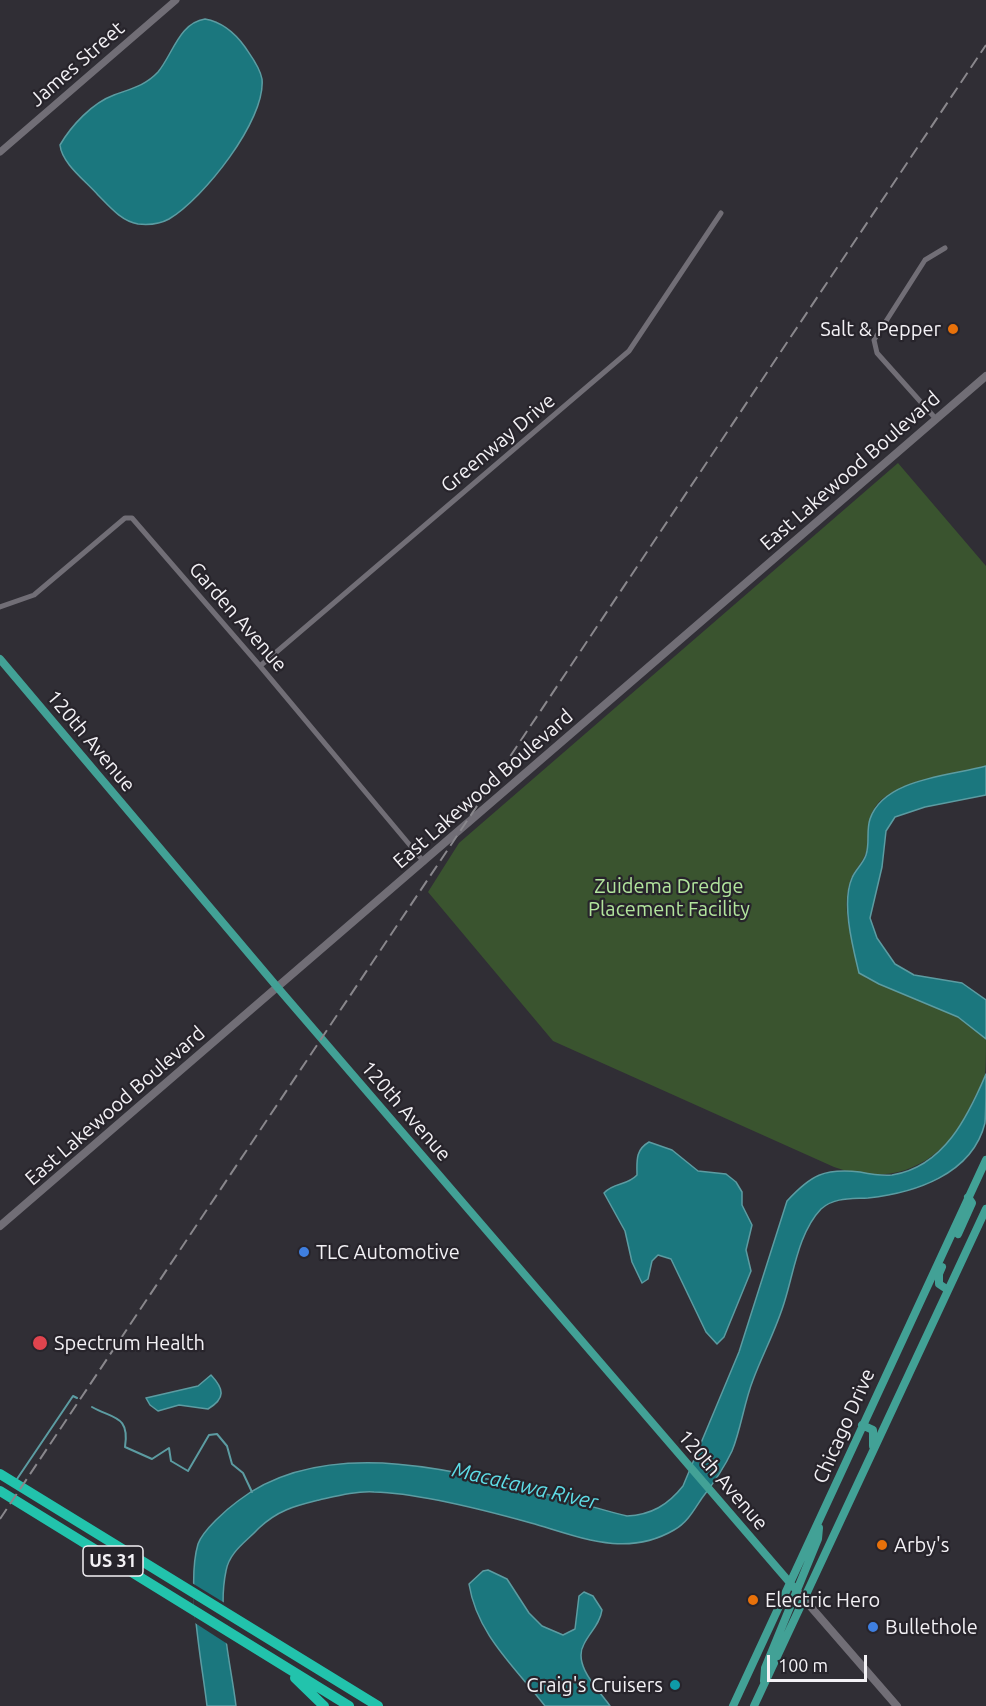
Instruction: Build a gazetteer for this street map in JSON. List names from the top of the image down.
{
  "streets": {
    "highway": ["US 31"],
    "main road": ["East Lakewood Boulevard", "120th Avenue", "Chicago Drive"],
    "street": ["James Street", "Greenway Drive", "Garden Avenue"]
  },
  "crossings": [
    ["Greenway Drive", "Garden Avenue"],
    ["East Lakewood Boulevard", "Garden Avenue"],
    ["East Lakewood Boulevard", "120th Avenue"],
    ["120th Avenue", "Chicago Drive"]
  ],
  "water": ["Macatawa River"],
  "parks": ["Zuidema Dredge Placement Facility"],
  "places": [
    "Salt & Pepper",
    "TLC Automotive",
    "Spectrum Health",
    "Arby's",
    "Electric Hero",
    "Bullethole",
    "Craig's Cruisers"
  ],
  "scale_bar": "100 m"
}
